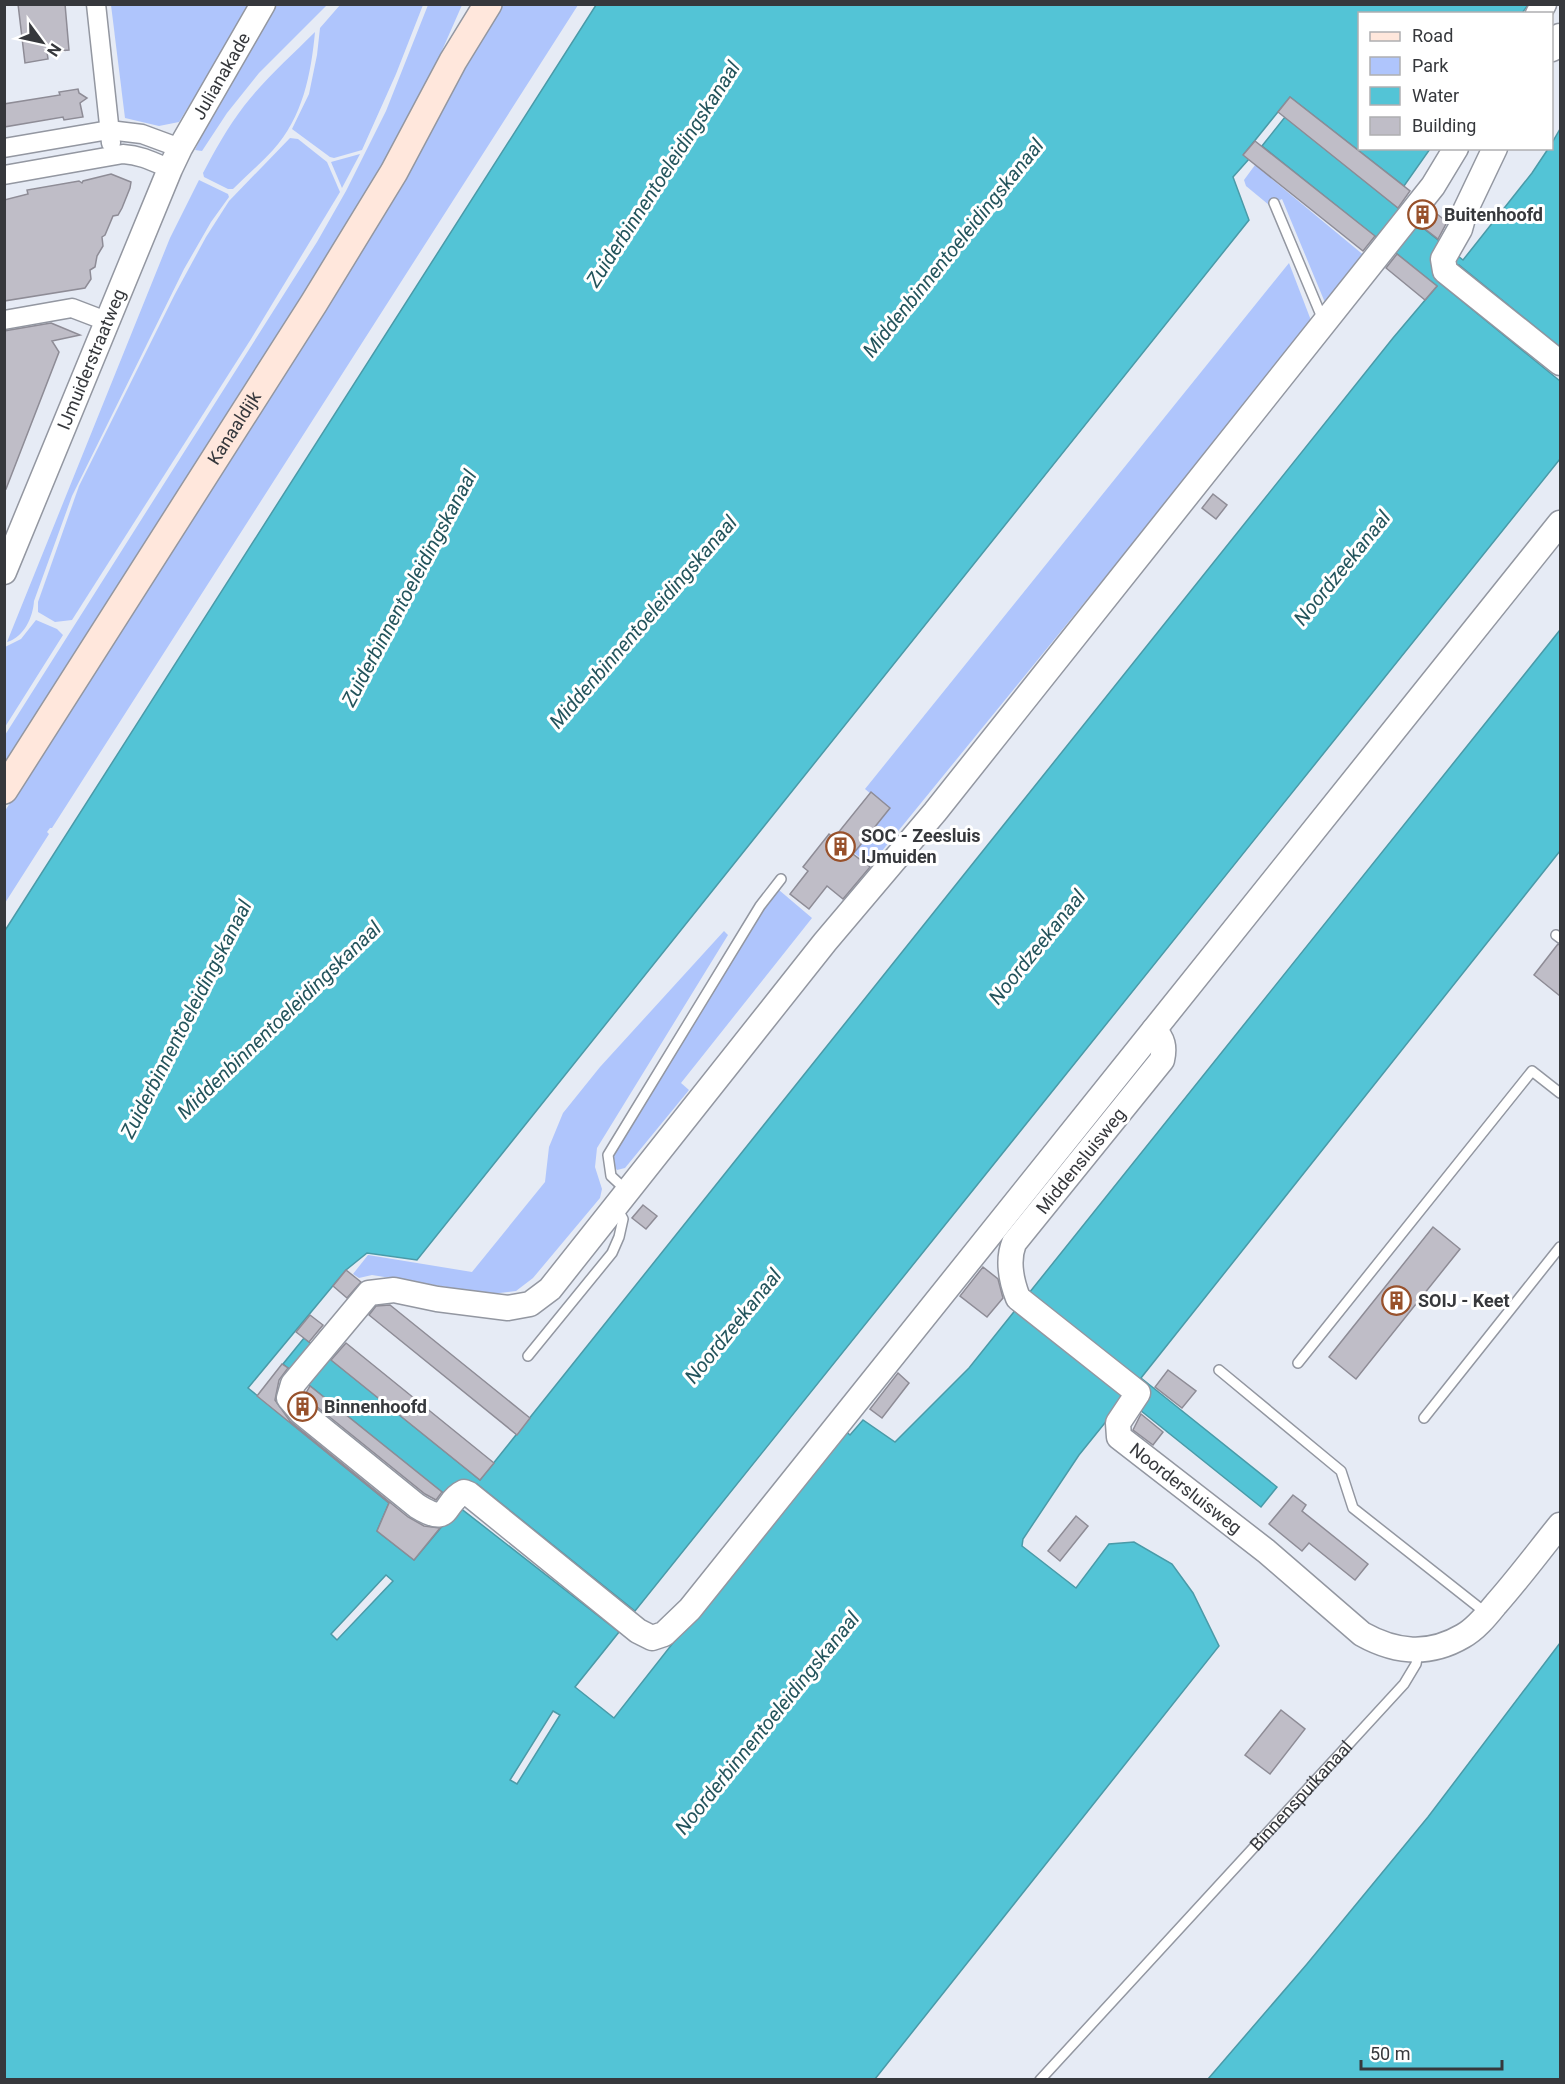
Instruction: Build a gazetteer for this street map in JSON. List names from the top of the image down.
{
  "streets": {
    "main road": ["Kanaaldijk"],
    "street": [
      "Julianakade",
      "IJmuiderstraatweg",
      "Middensluisweg",
      "Noordersluisweg"
    ],
    "lane": ["Binnenspuikanaal"]
  },
  "crossings": [
    ["Julianakade", "IJmuiderstraatweg"],
    ["Middensluisweg", "Noordersluisweg"],
    ["Noordersluisweg", "Binnenspuikanaal"]
  ],
  "water": [
    "Zuiderbinnentoeleidingskanaal",
    "Middenbinnentoeleidingskanaal",
    "Noordzeekanaal",
    "Noorderbinnentoeleidingskanaal"
  ],
  "places": {
    "building": [
      "Buitenhoofd",
      "SOC - Zeesluis IJmuiden",
      "SOIJ - Keet",
      "Binnenhoofd"
    ]
  },
  "legend": [
    "Road",
    "Park",
    "Water",
    "Building"
  ],
  "scale_bar": "50 m",
  "north": "bottom right"
}
